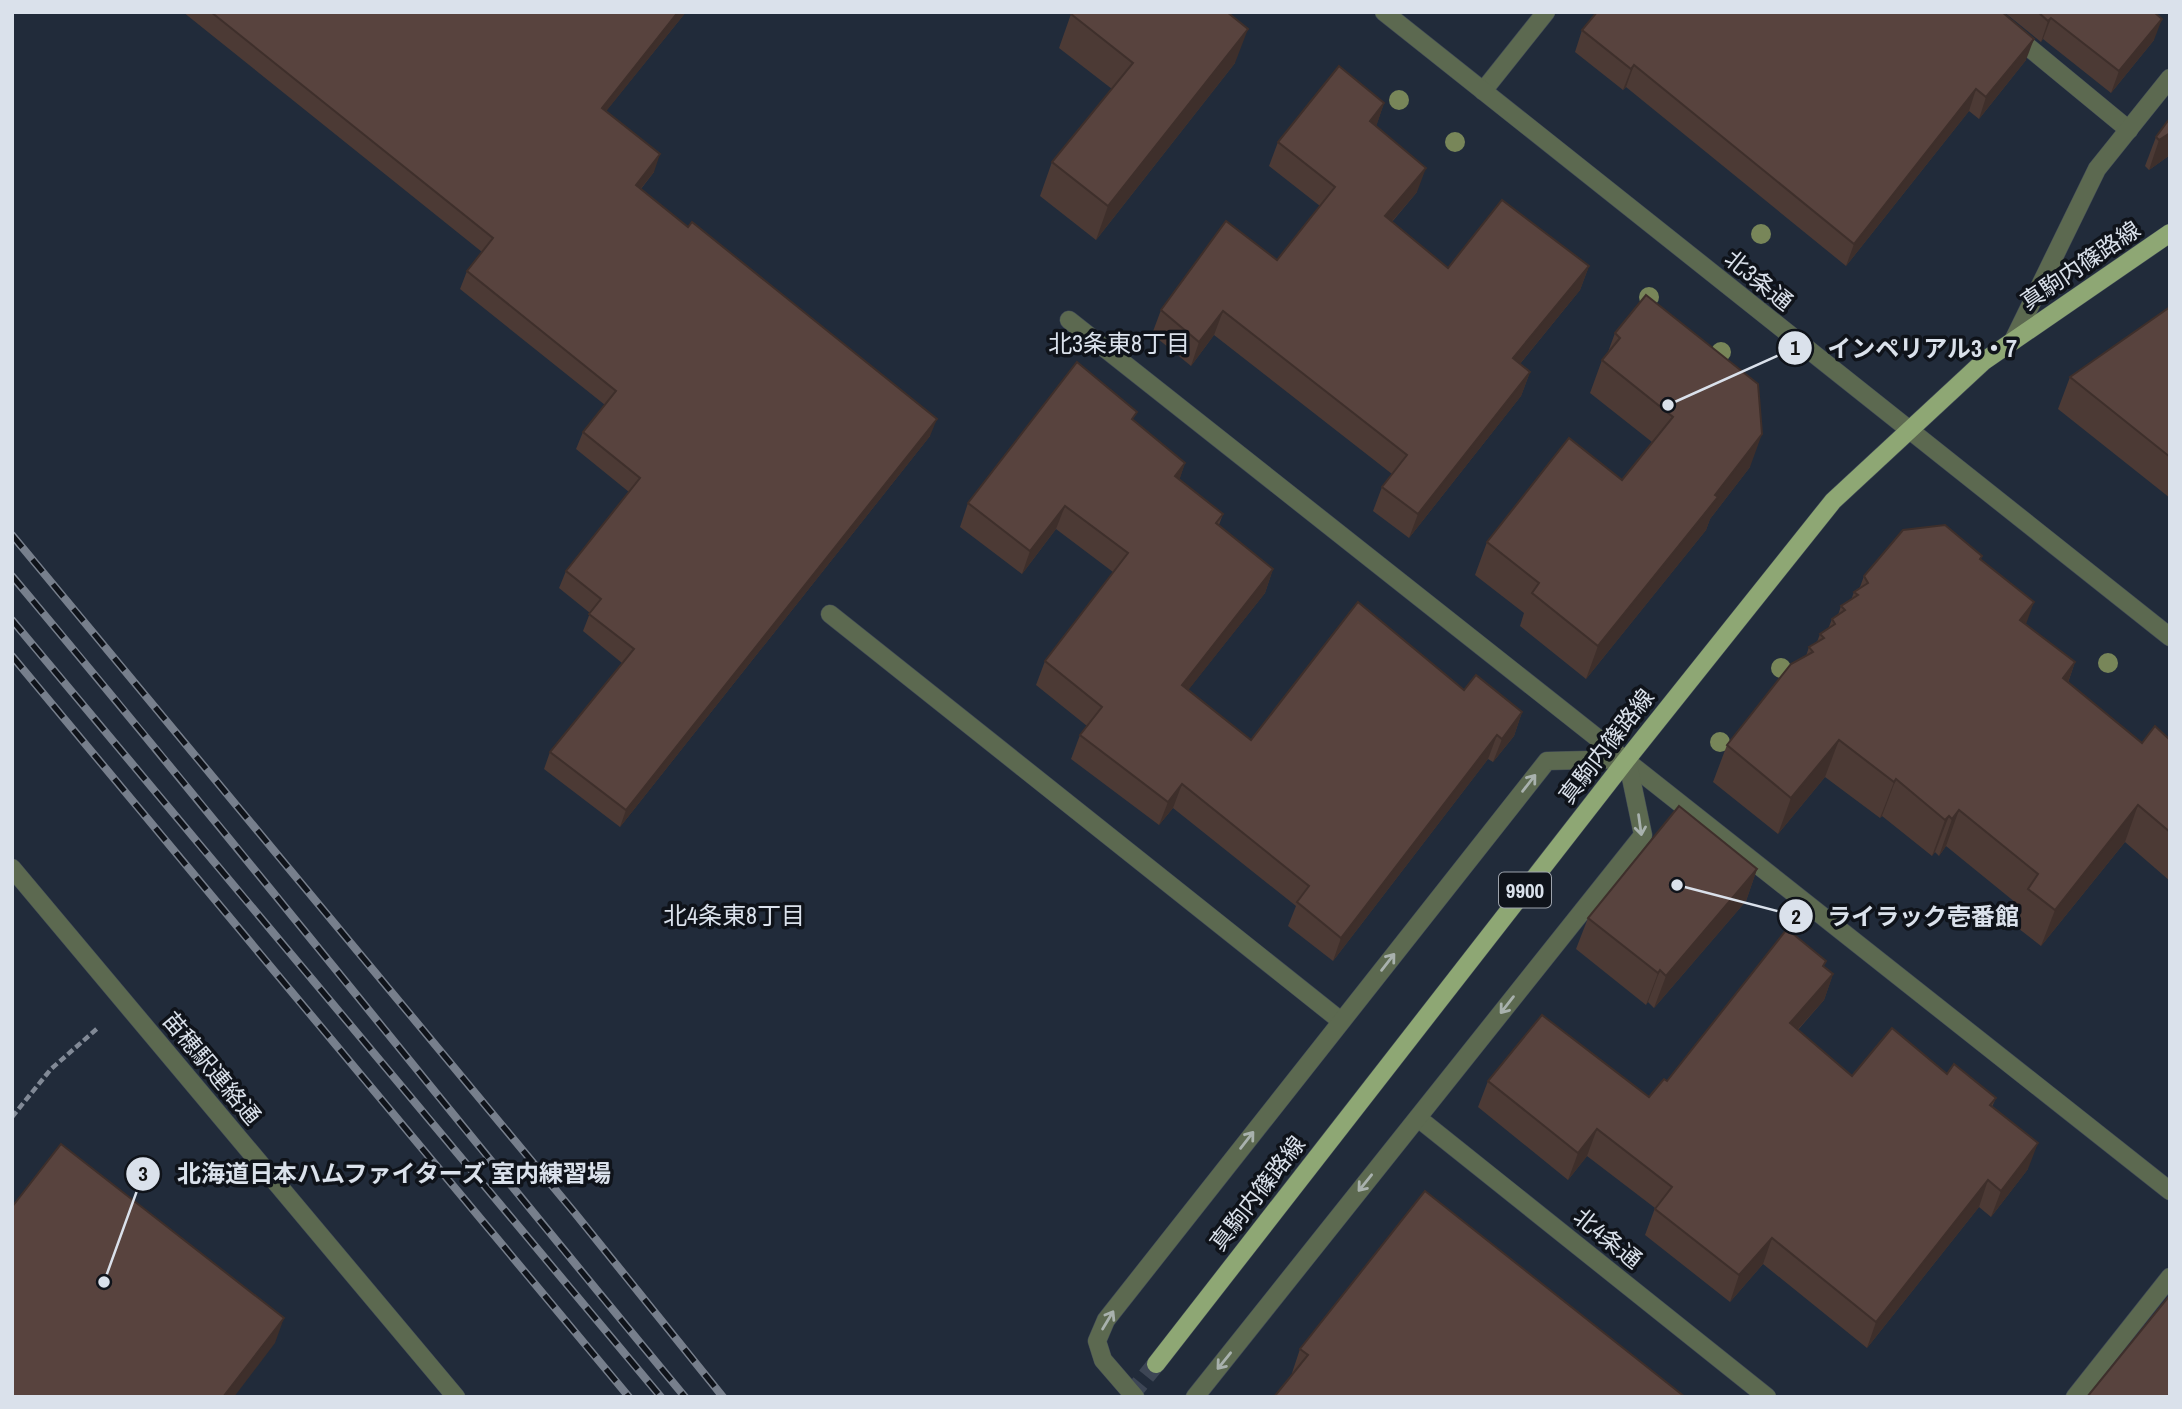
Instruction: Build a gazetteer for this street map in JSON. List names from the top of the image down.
{
  "streets": {
    "main road": ["真駒内篠路線", "9900"],
    "street": ["北3条通", "苗穂駅連絡通", "北4条通"]
  },
  "crossings": [
    ["真駒内篠路線", "北3条通"]
  ],
  "districts": ["北3条東8丁目", "北4条東8丁目"],
  "places": ["インペリアル3・7", "ライラック壱番館", "北海道日本ハムファイターズ 室内練習場"]
}
